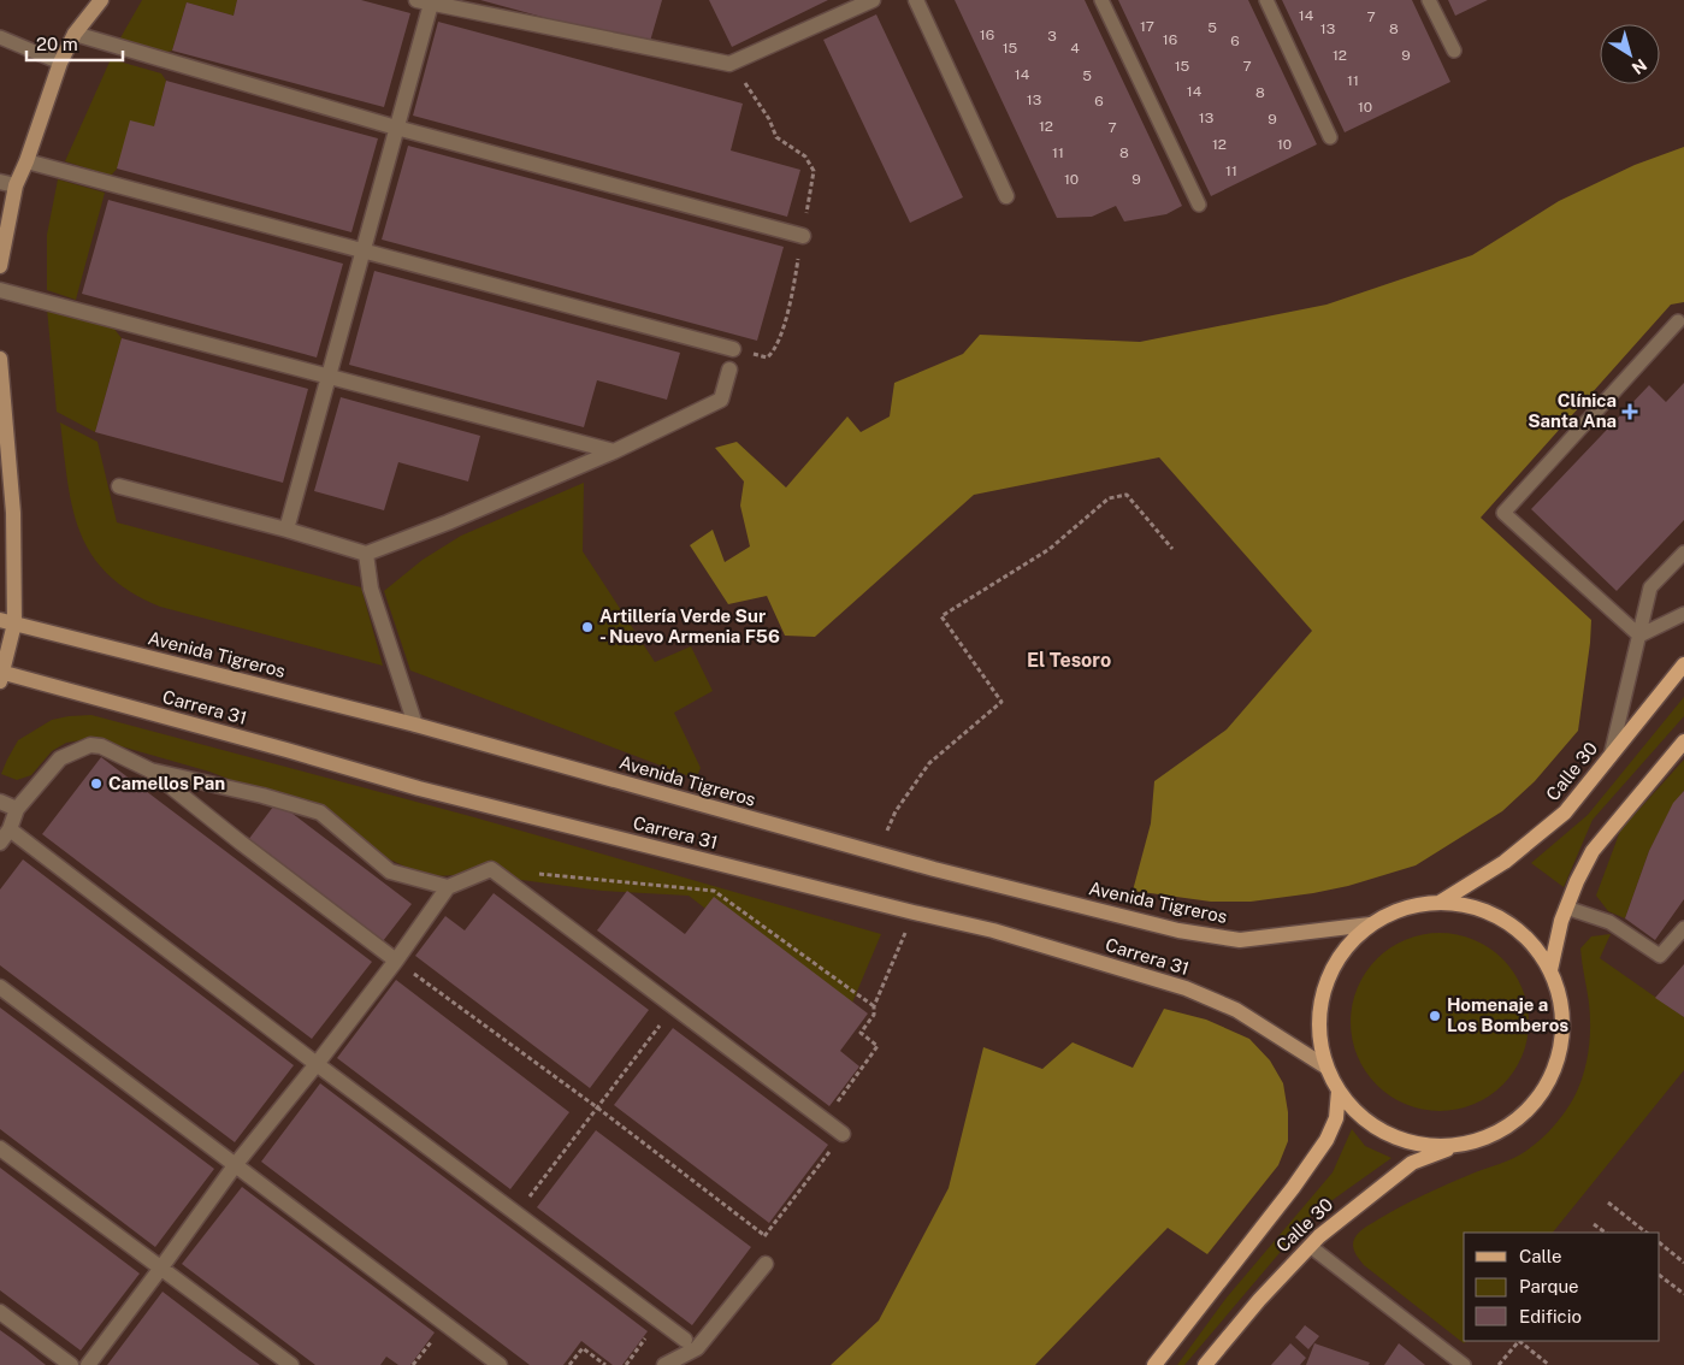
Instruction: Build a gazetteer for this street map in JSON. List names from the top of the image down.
{
  "streets": {
    "main road": ["Avenida Tigreros", "Carrera 31", "Calle 30"]
  },
  "districts": ["El Tesoro"],
  "places": {
    "health": ["Clínica Santa Ana"],
    "other": ["Artillería Verde Sur - Nuevo Armenia F56", "Camellos Pan", "Homenaje a Los Bomberos"]
  },
  "house_numbers": [
    "14",
    "7",
    "17",
    "5",
    "13",
    "8",
    "16",
    "3",
    "16",
    "6",
    "15",
    "4",
    "12",
    "9",
    "15",
    "7",
    "14",
    "5",
    "11",
    "14",
    "8",
    "13",
    "6",
    "10",
    "13",
    "9",
    "12",
    "7",
    "12",
    "10",
    "11",
    "8",
    "11",
    "10",
    "9"
  ],
  "legend": ["Calle", "Parque", "Edificio"],
  "scale_bar": "20 m",
  "north": "bottom right"
}
